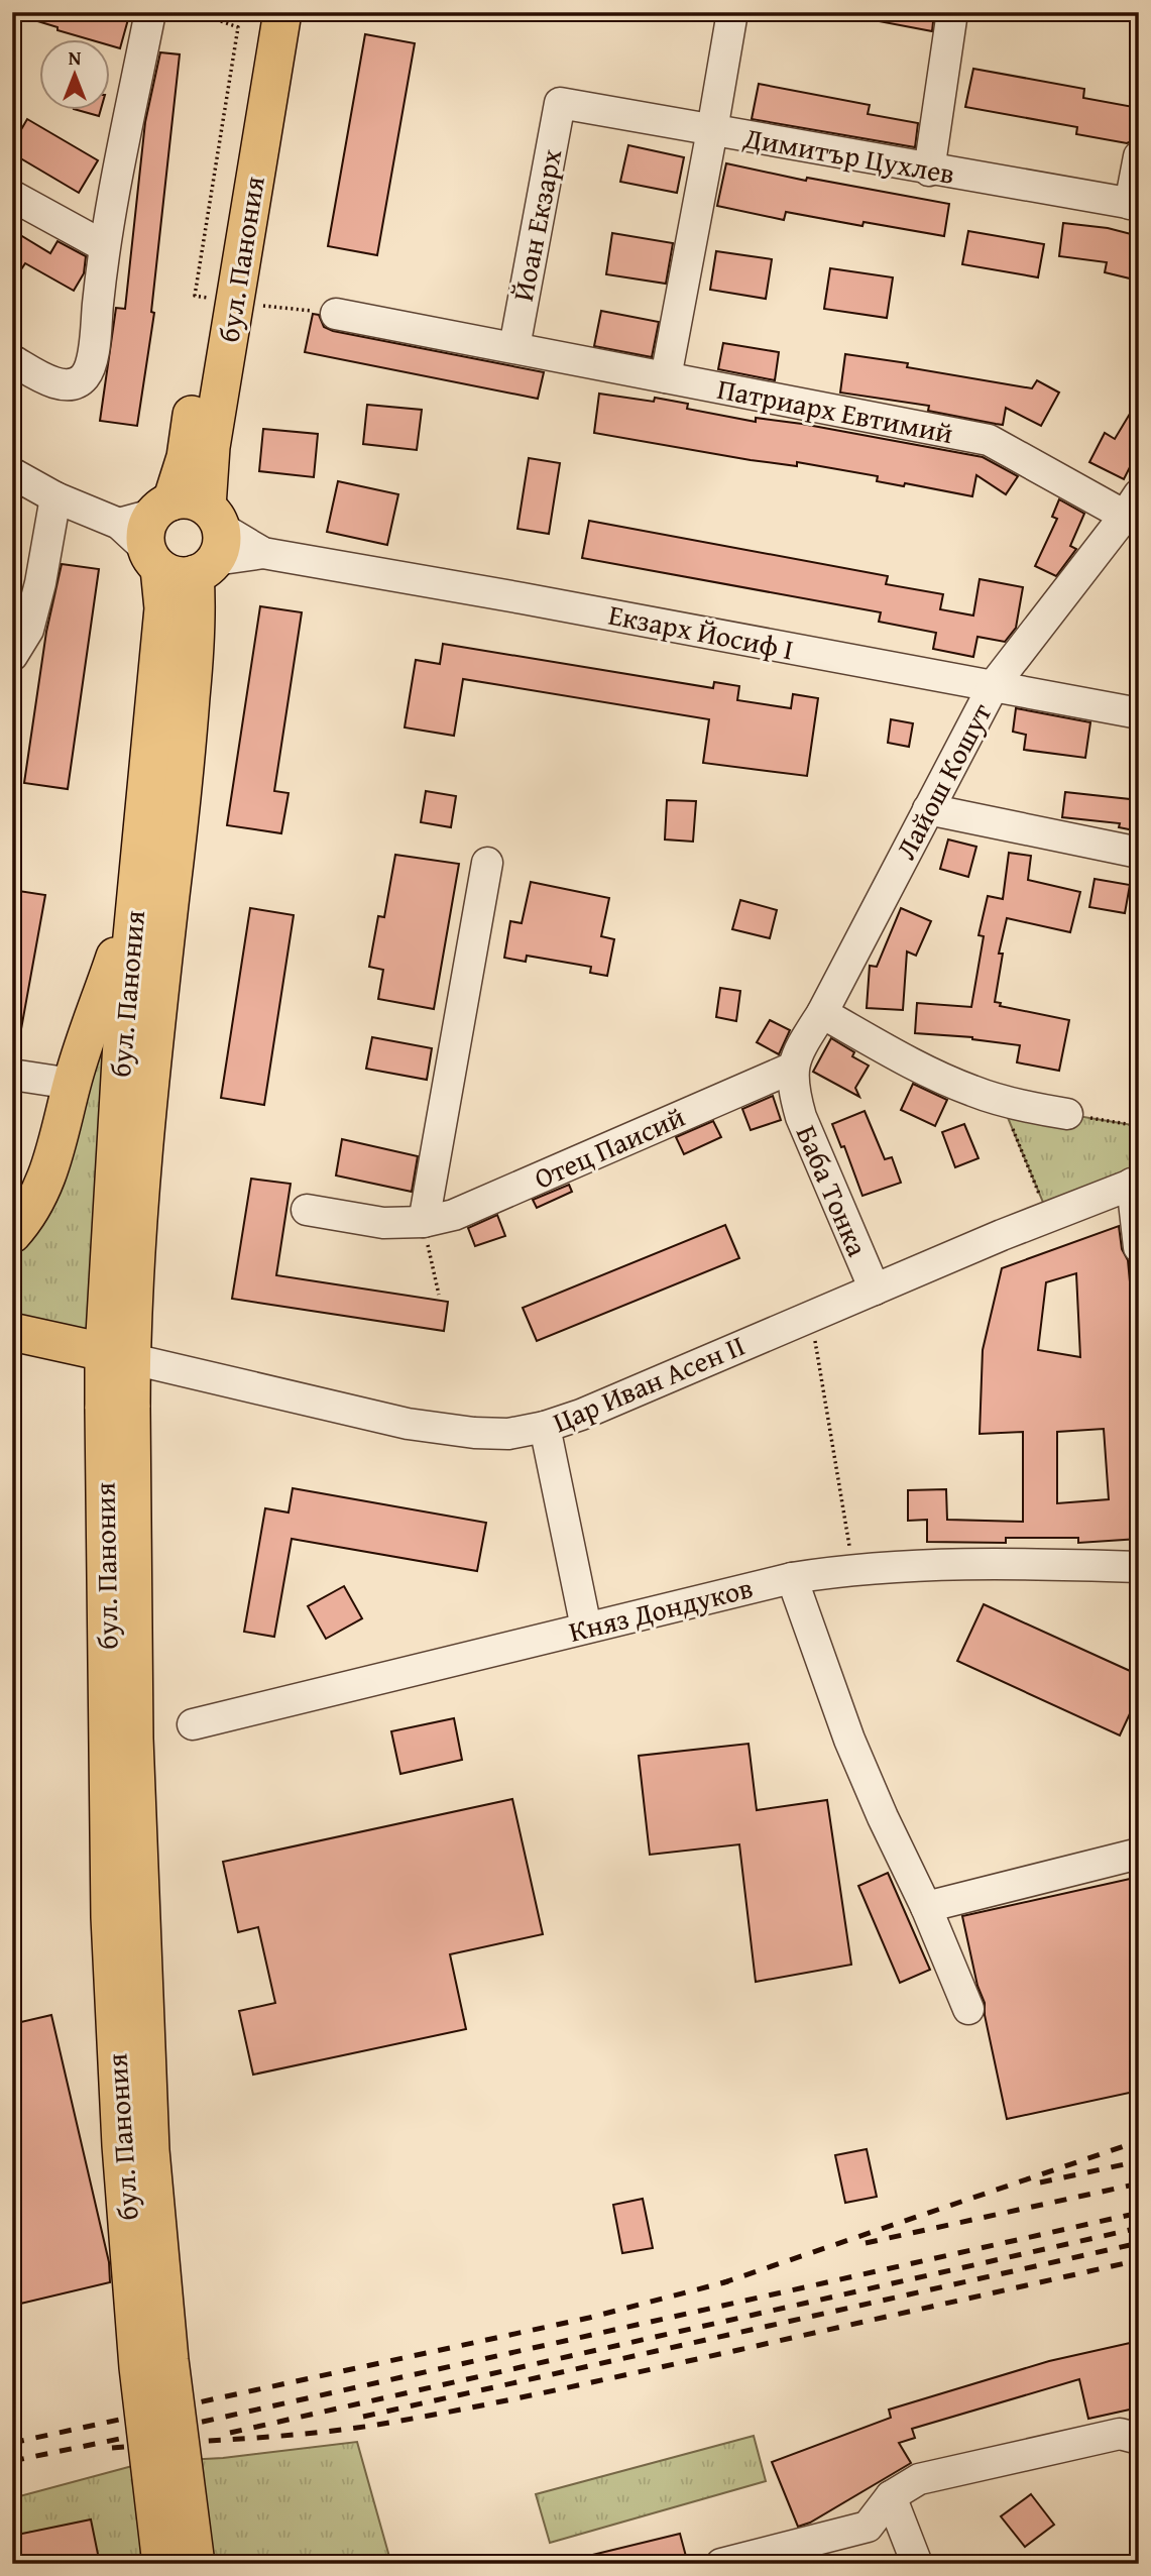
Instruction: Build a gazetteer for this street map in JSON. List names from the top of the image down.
{
  "streets": {
    "main road": ["бул. Панония", "Цар Иван Асен II"],
    "street": [
      "Димитър Цухлев",
      "Йоан Екзарх",
      "Патриарх Евтимий",
      "Екзарх Йосиф I",
      "Лайош Кошут",
      "Отец Паисий",
      "Баба Тонка",
      "Княз Дондуков"
    ]
  },
  "crossings": [
    ["Димитър Цухлев", "Йоан Екзарх"],
    ["Йоан Екзарх", "Патриарх Евтимий"],
    ["бул. Панония", "Екзарх Йосиф I"],
    ["бул. Панония", "Цар Иван Асен II"],
    ["Патриарх Евтимий", "Лайош Кошут"],
    ["Екзарх Йосиф I", "Лайош Кошут"],
    ["Лайош Кошут", "Отец Паисий"],
    ["Лайош Кошут", "Баба Тонка"],
    ["Отец Паисий", "Баба Тонка"],
    ["Баба Тонка", "Цар Иван Асен II"]
  ],
  "north": "top"
}
